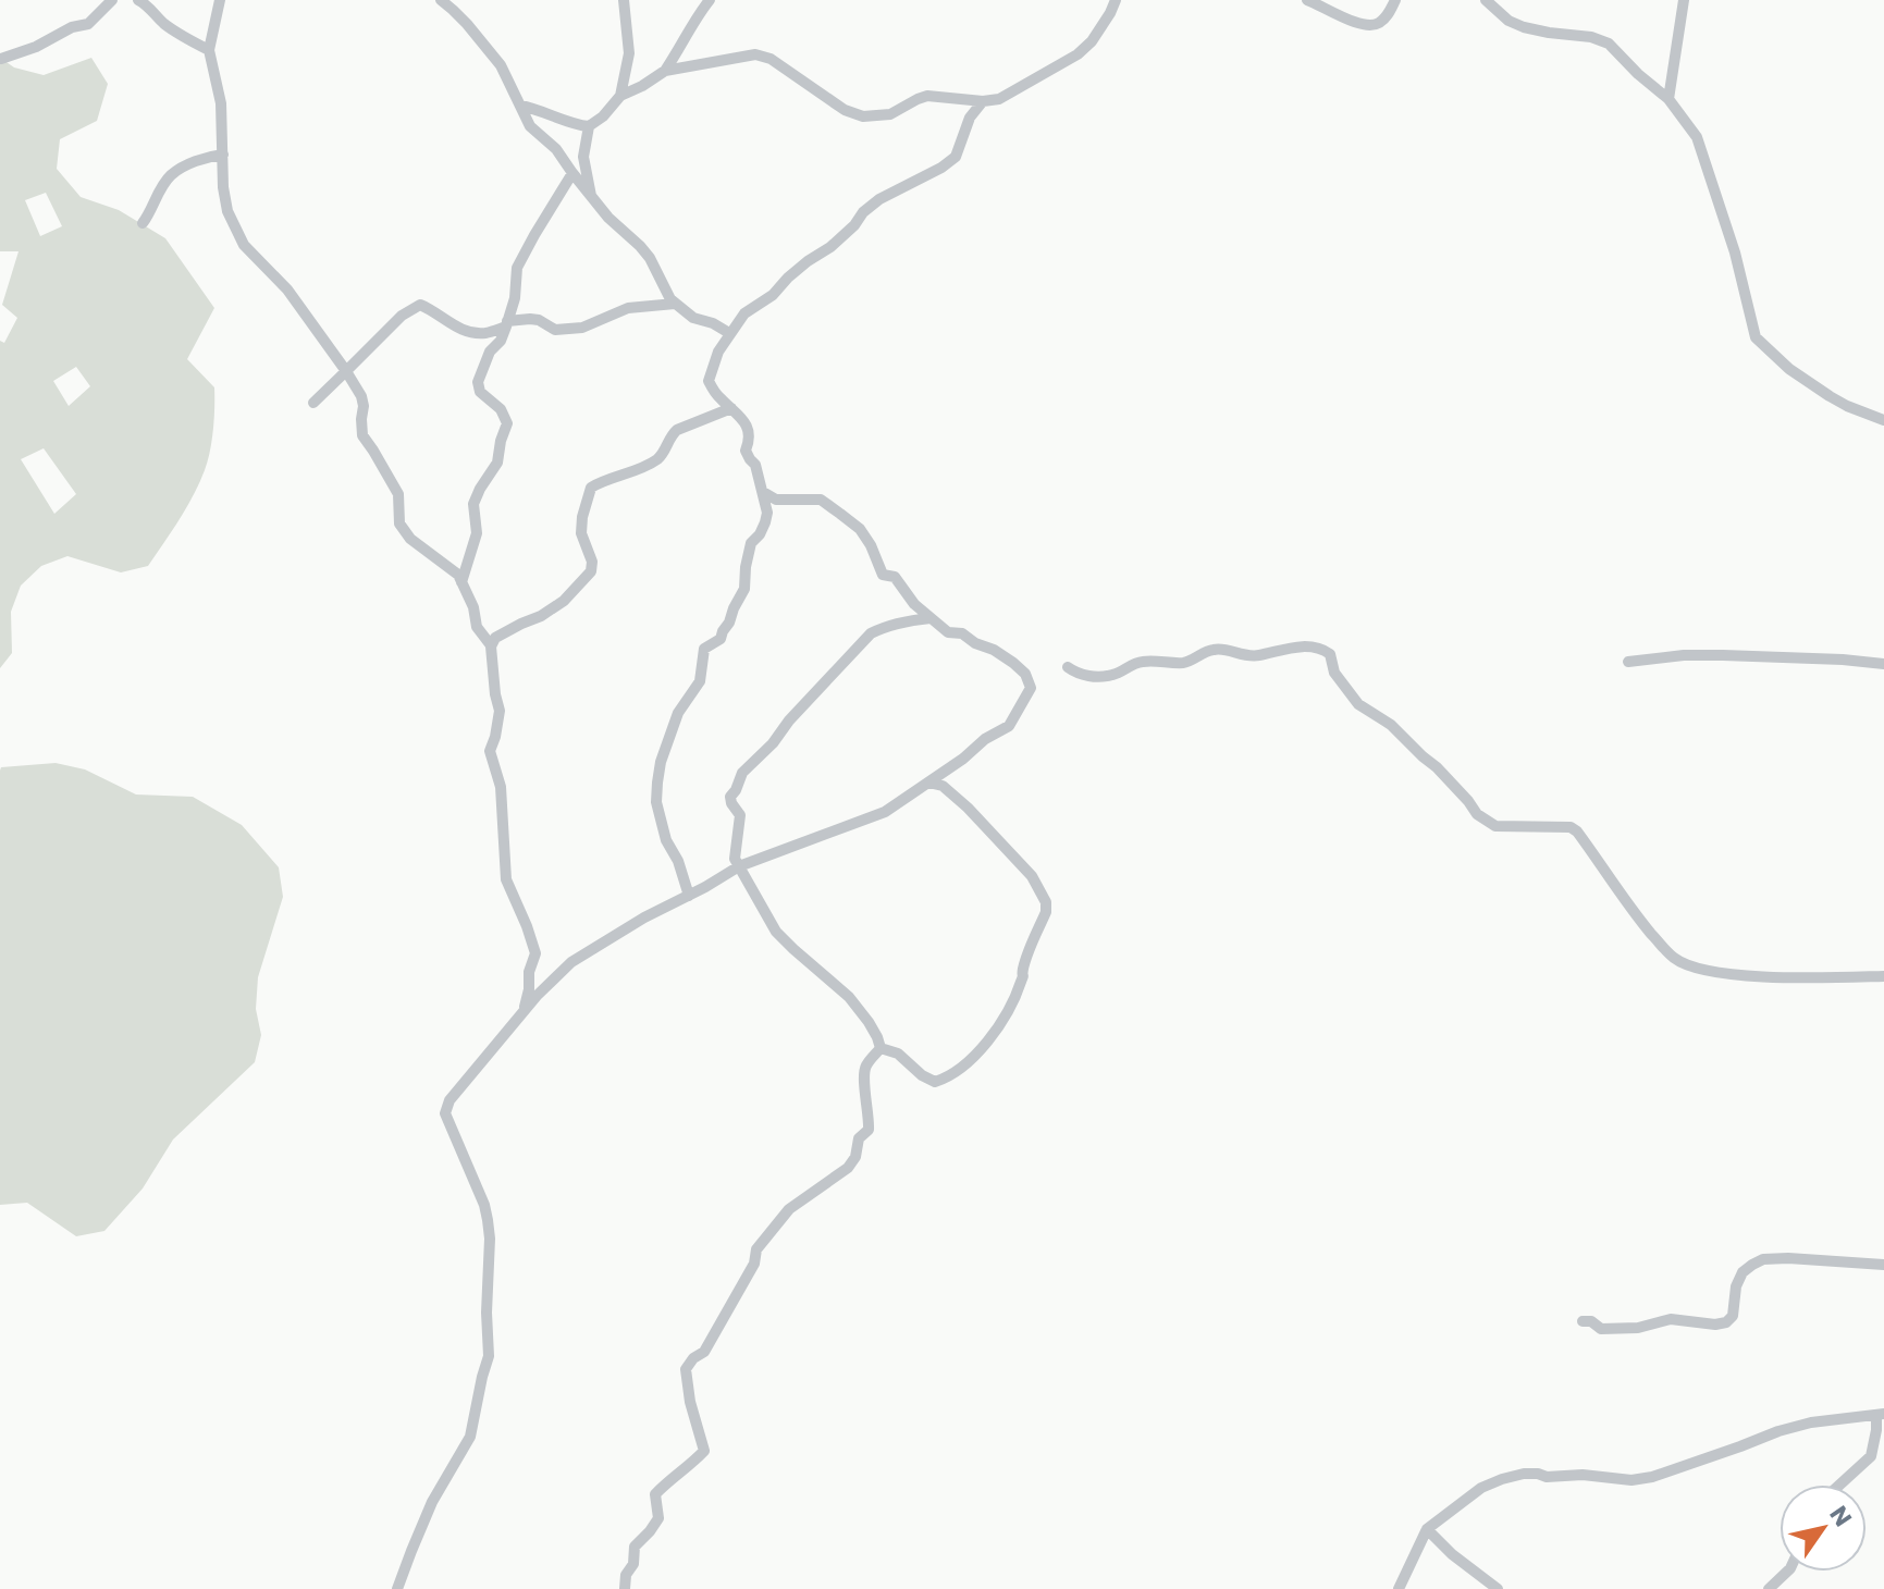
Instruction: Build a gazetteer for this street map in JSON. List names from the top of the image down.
{
  "north": "top right"
}
